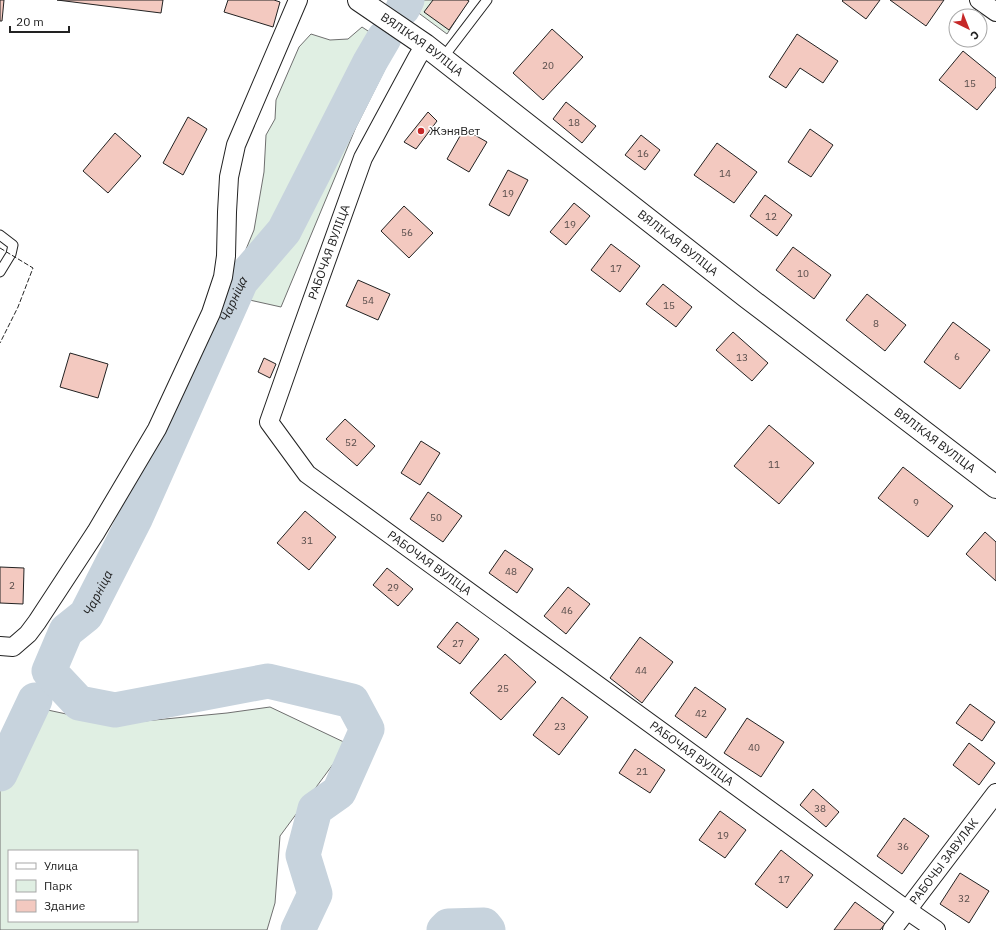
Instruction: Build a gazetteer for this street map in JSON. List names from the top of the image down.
{
  "streets": {
    "main road": ["ВЯЛІКАЯ ВУЛІЦА"],
    "street": ["РАБОЧАЯ ВУЛІЦА", "РАБОЧЫ ЗАВУЛАК"]
  },
  "crossings": [
    ["ВЯЛІКАЯ ВУЛІЦА", "РАБОЧАЯ ВУЛІЦА"],
    ["РАБОЧАЯ ВУЛІЦА", "РАБОЧЫ ЗАВУЛАК"]
  ],
  "water": ["Чарніца"],
  "places": ["ЖэняВет"],
  "house_numbers": [
    "20",
    "15",
    "18",
    "16",
    "14",
    "19",
    "12",
    "19",
    "56",
    "17",
    "10",
    "54",
    "15",
    "8",
    "6",
    "13",
    "52",
    "11",
    "9",
    "50",
    "31",
    "48",
    "2",
    "29",
    "46",
    "27",
    "44",
    "25",
    "42",
    "23",
    "40",
    "21",
    "38",
    "19",
    "36",
    "17",
    "32"
  ],
  "legend": ["Улица", "Парк", "Здание"],
  "scale_bar": "20 m",
  "north": "bottom right"
}
